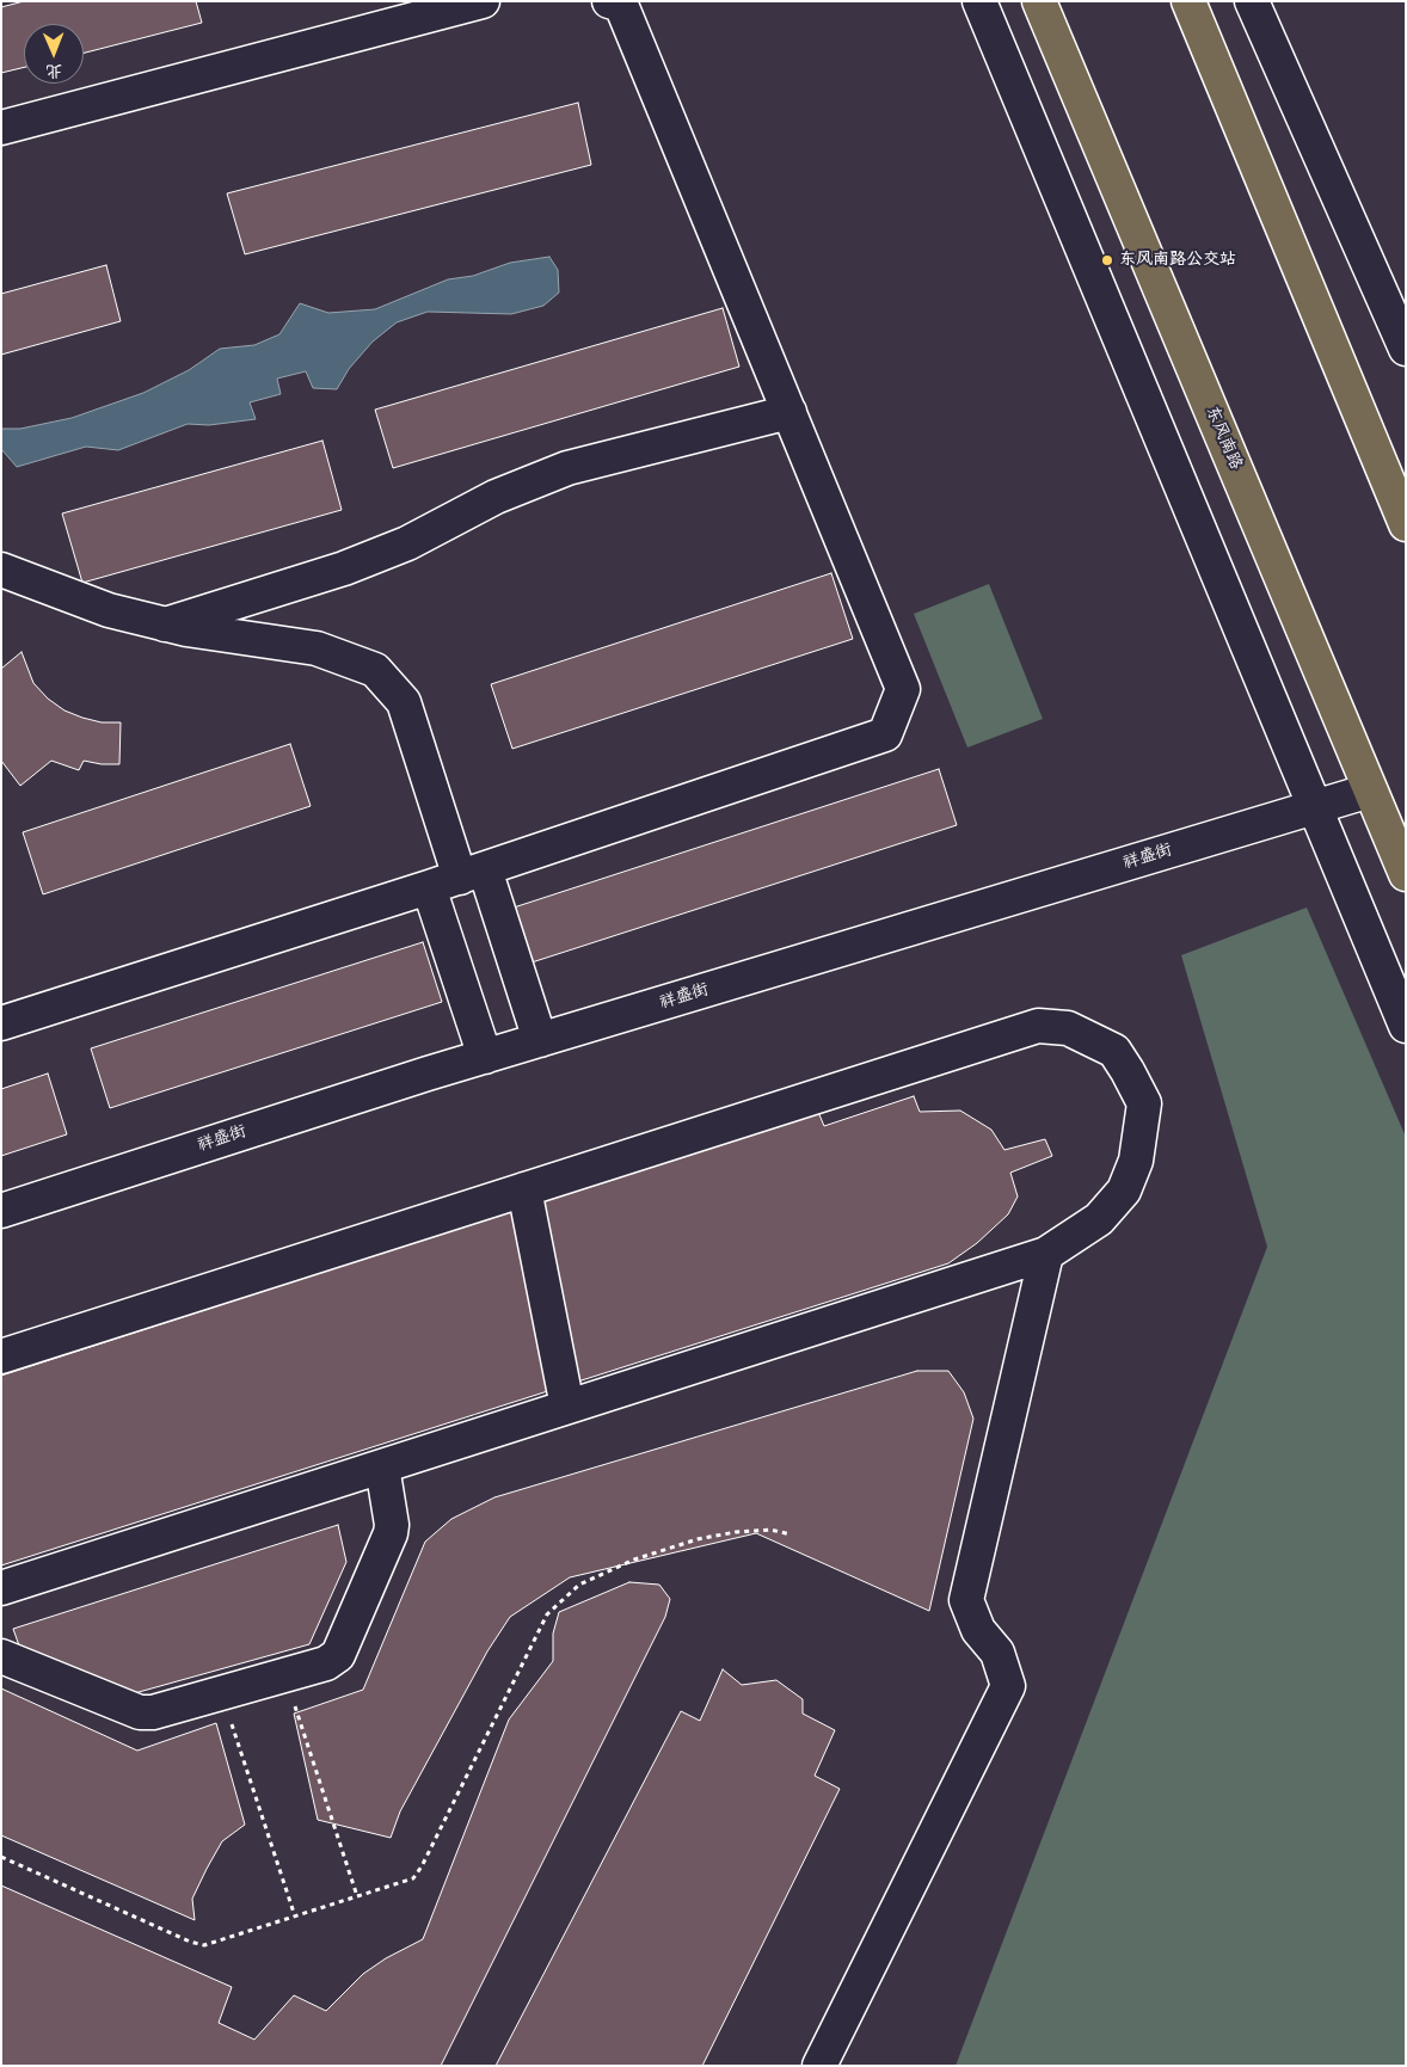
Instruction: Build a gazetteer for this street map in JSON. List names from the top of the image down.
{
  "streets": {
    "main road": ["东风南路"],
    "street": ["祥盛街"]
  },
  "crossings": [
    ["东风南路", "祥盛街"]
  ],
  "places": ["东风南路公交站"],
  "north": "bottom"
}
